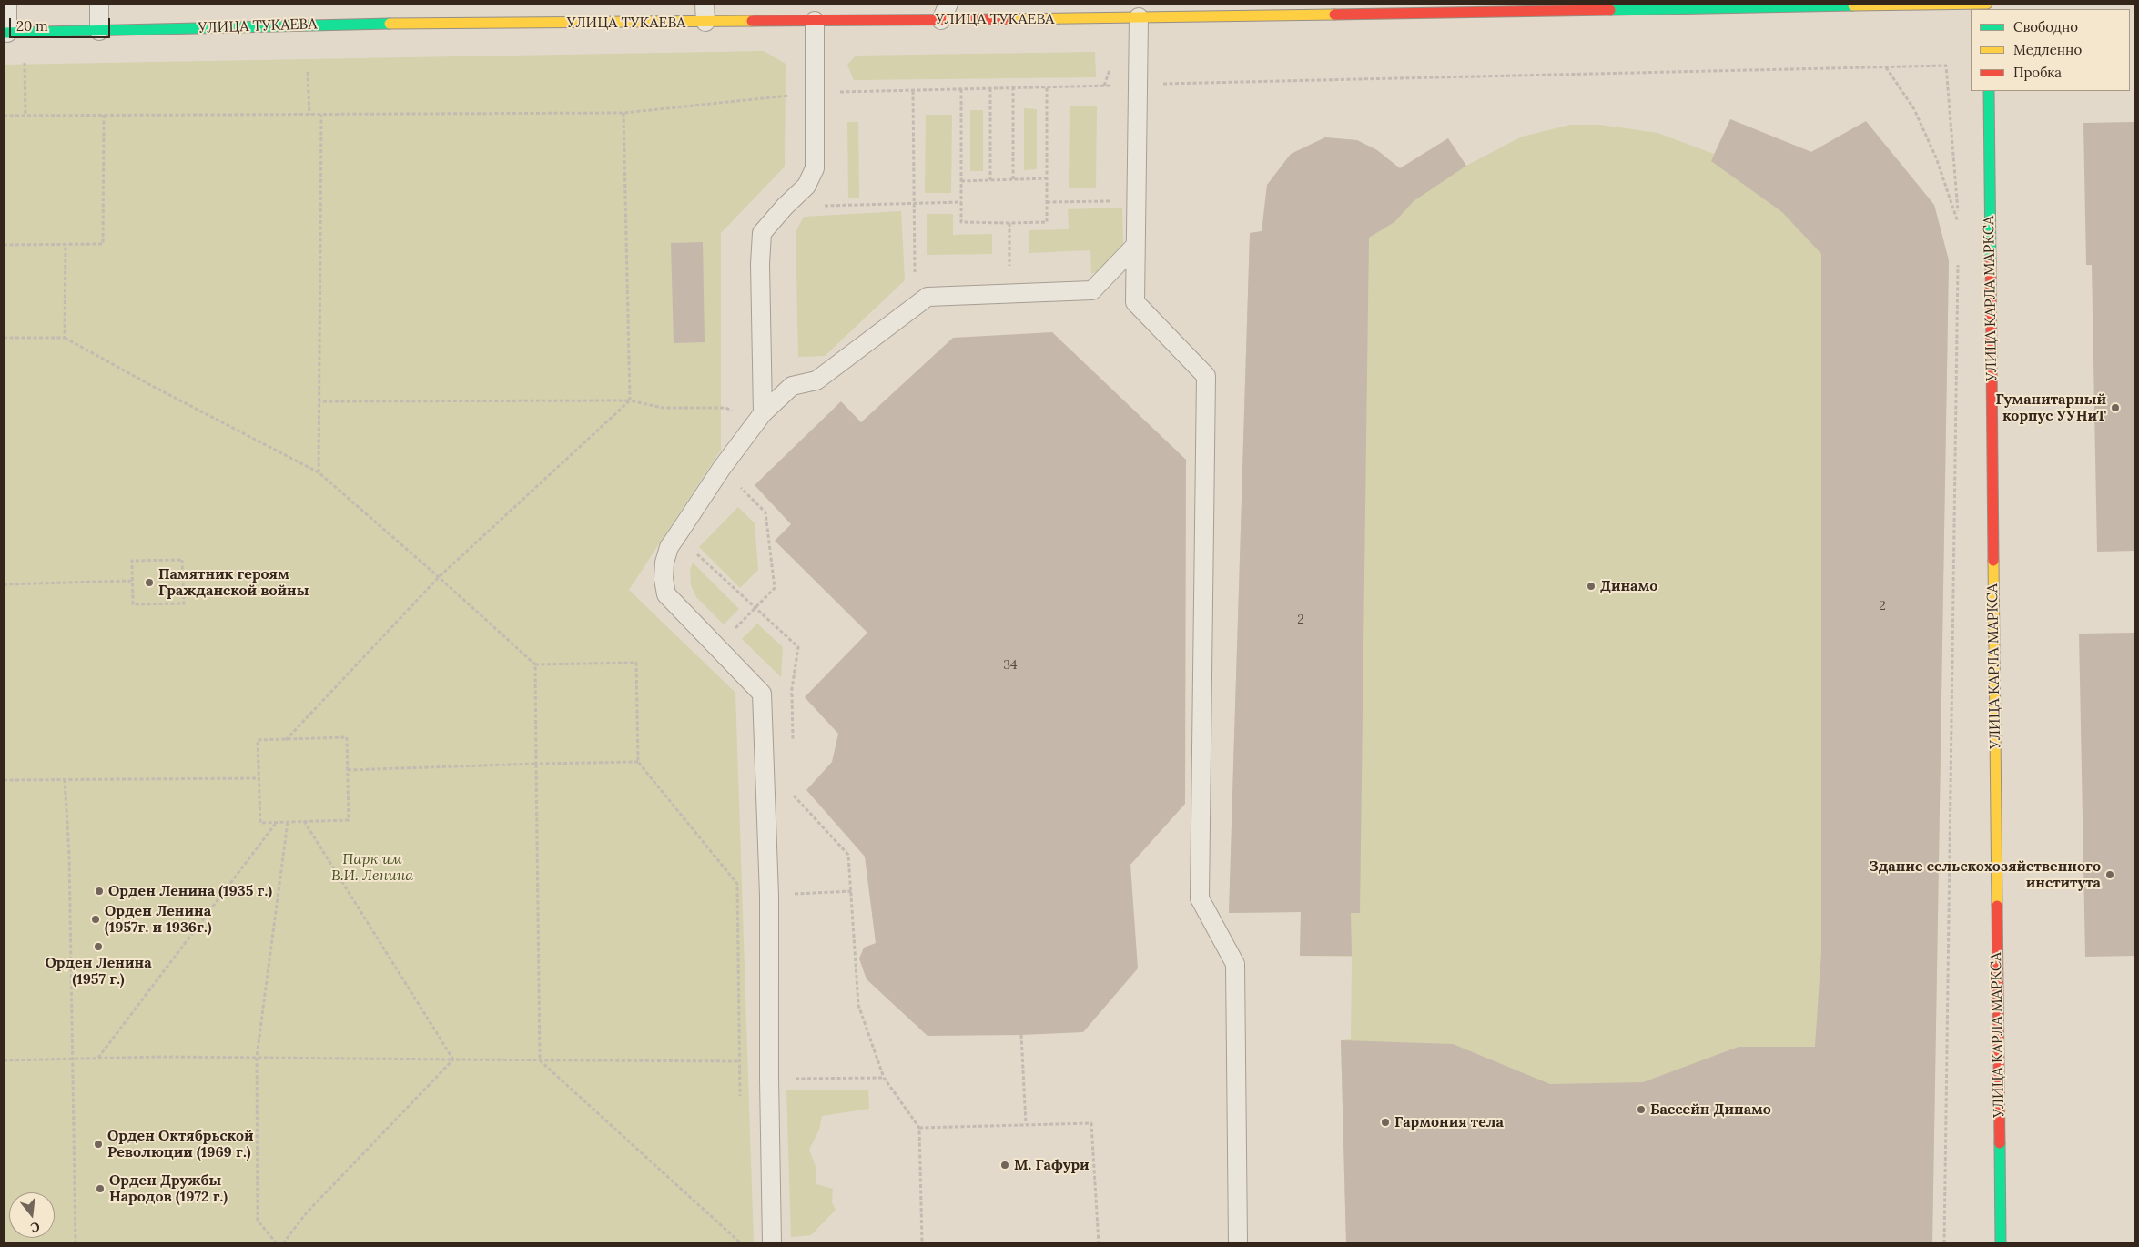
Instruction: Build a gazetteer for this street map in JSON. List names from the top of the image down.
{
  "streets": {
    "street": ["УЛИЦА ТУКАЕВА", "УЛИЦА КАРЛА МАРКСА"]
  },
  "parks": ["Парк им В.И. Ленина"],
  "places": [
    "Гуманитарный корпус УУНиТ",
    "Памятник героям Гражданской войны",
    "Динамо",
    "Здание сельскохозяйственного института",
    "Орден Ленина (1935 г.)",
    "Орден Ленина (1957г. и 1936г.)",
    "Орден Ленина (1957 г.)",
    "Бассейн Динамо",
    "Гармония тела",
    "Орден Октябрьской Революции (1969 г.)",
    "М. Гафури",
    "Орден Дружбы Народов (1972 г.)"
  ],
  "house_numbers": ["2", "2", "34"],
  "legend": ["Свободно", "Медленно", "Пробка"],
  "scale_bar": "20 m",
  "north": "bottom"
}
